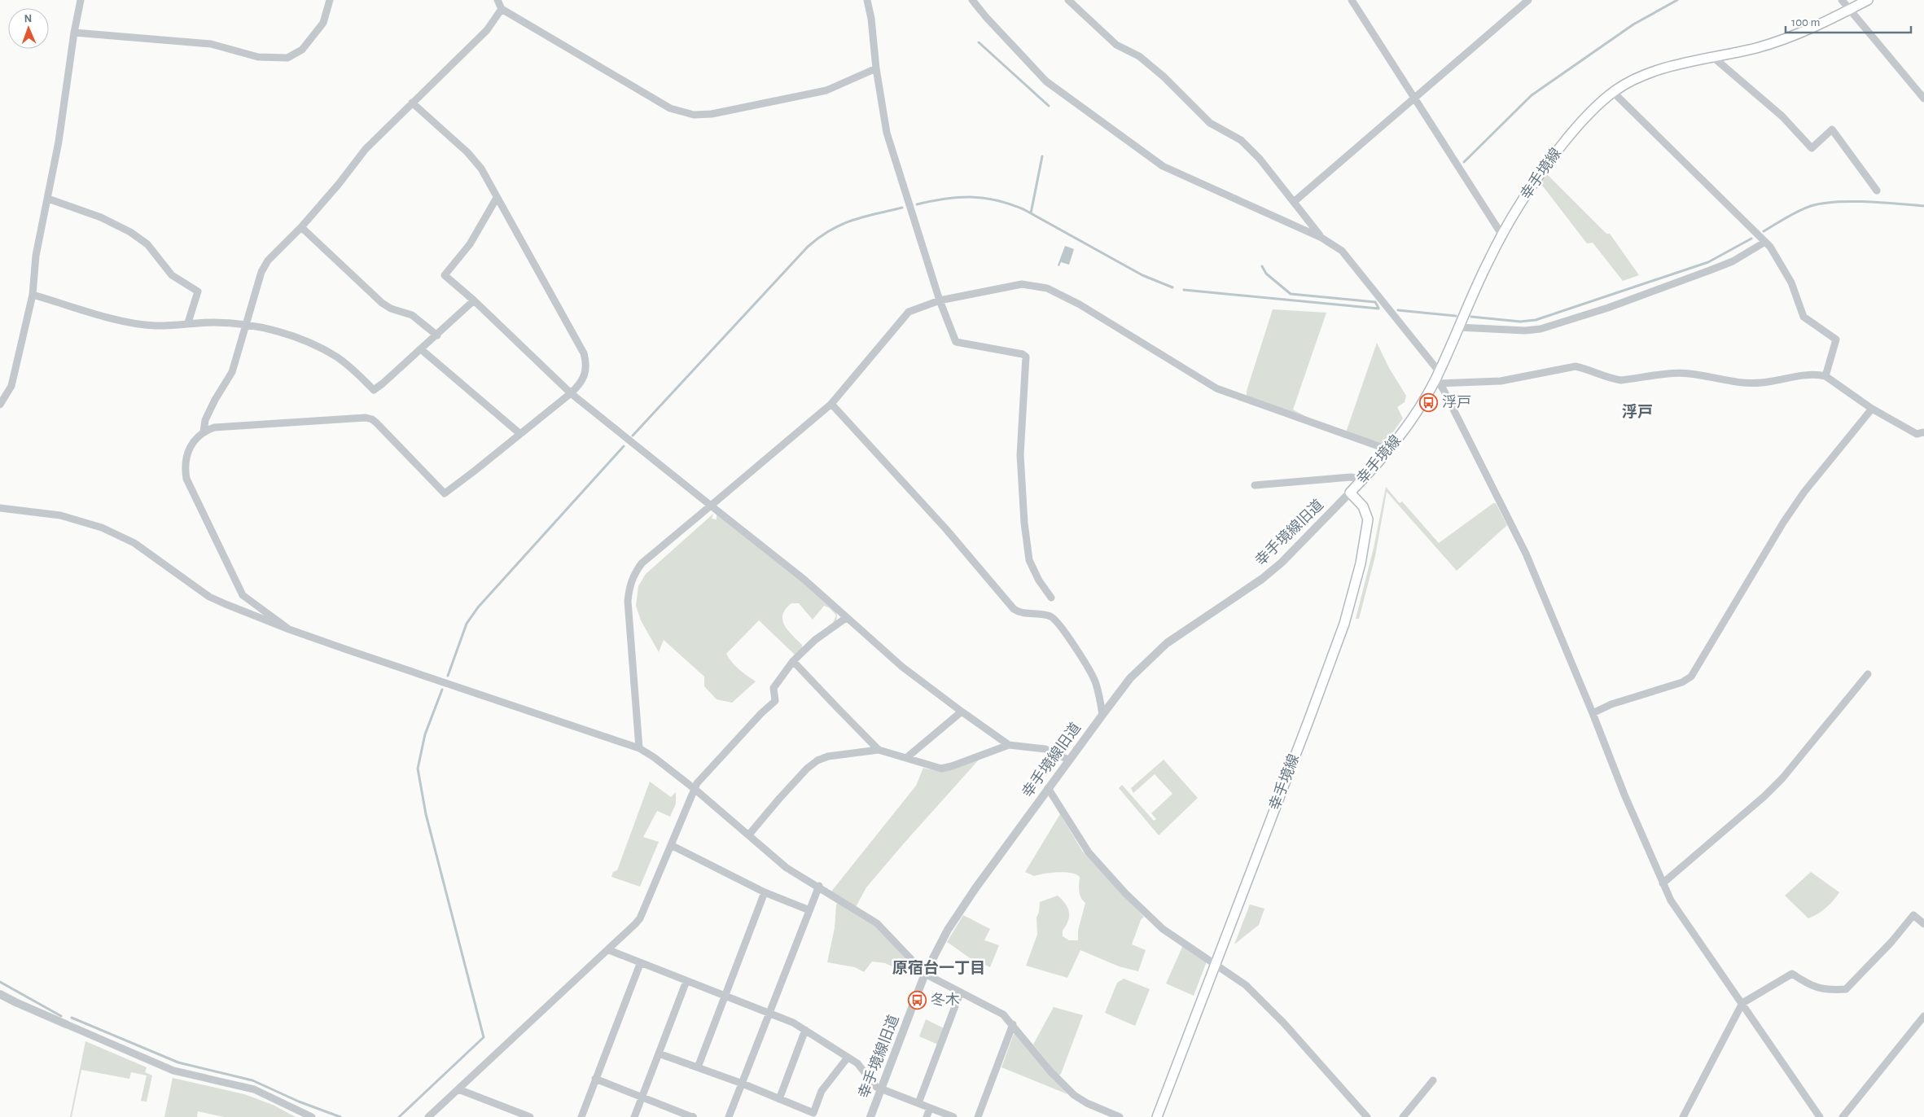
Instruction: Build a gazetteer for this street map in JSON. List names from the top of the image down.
{
  "streets": {
    "main road": ["幸手境線"],
    "street": ["幸手境線旧道"]
  },
  "crossings": [
    ["幸手境線", "幸手境線旧道"]
  ],
  "districts": ["浮戸", "原宿台一丁目"],
  "places": {
    "bus stop": ["浮戸", "冬木"]
  },
  "scale_bar": "100 m",
  "north": "top"
}
